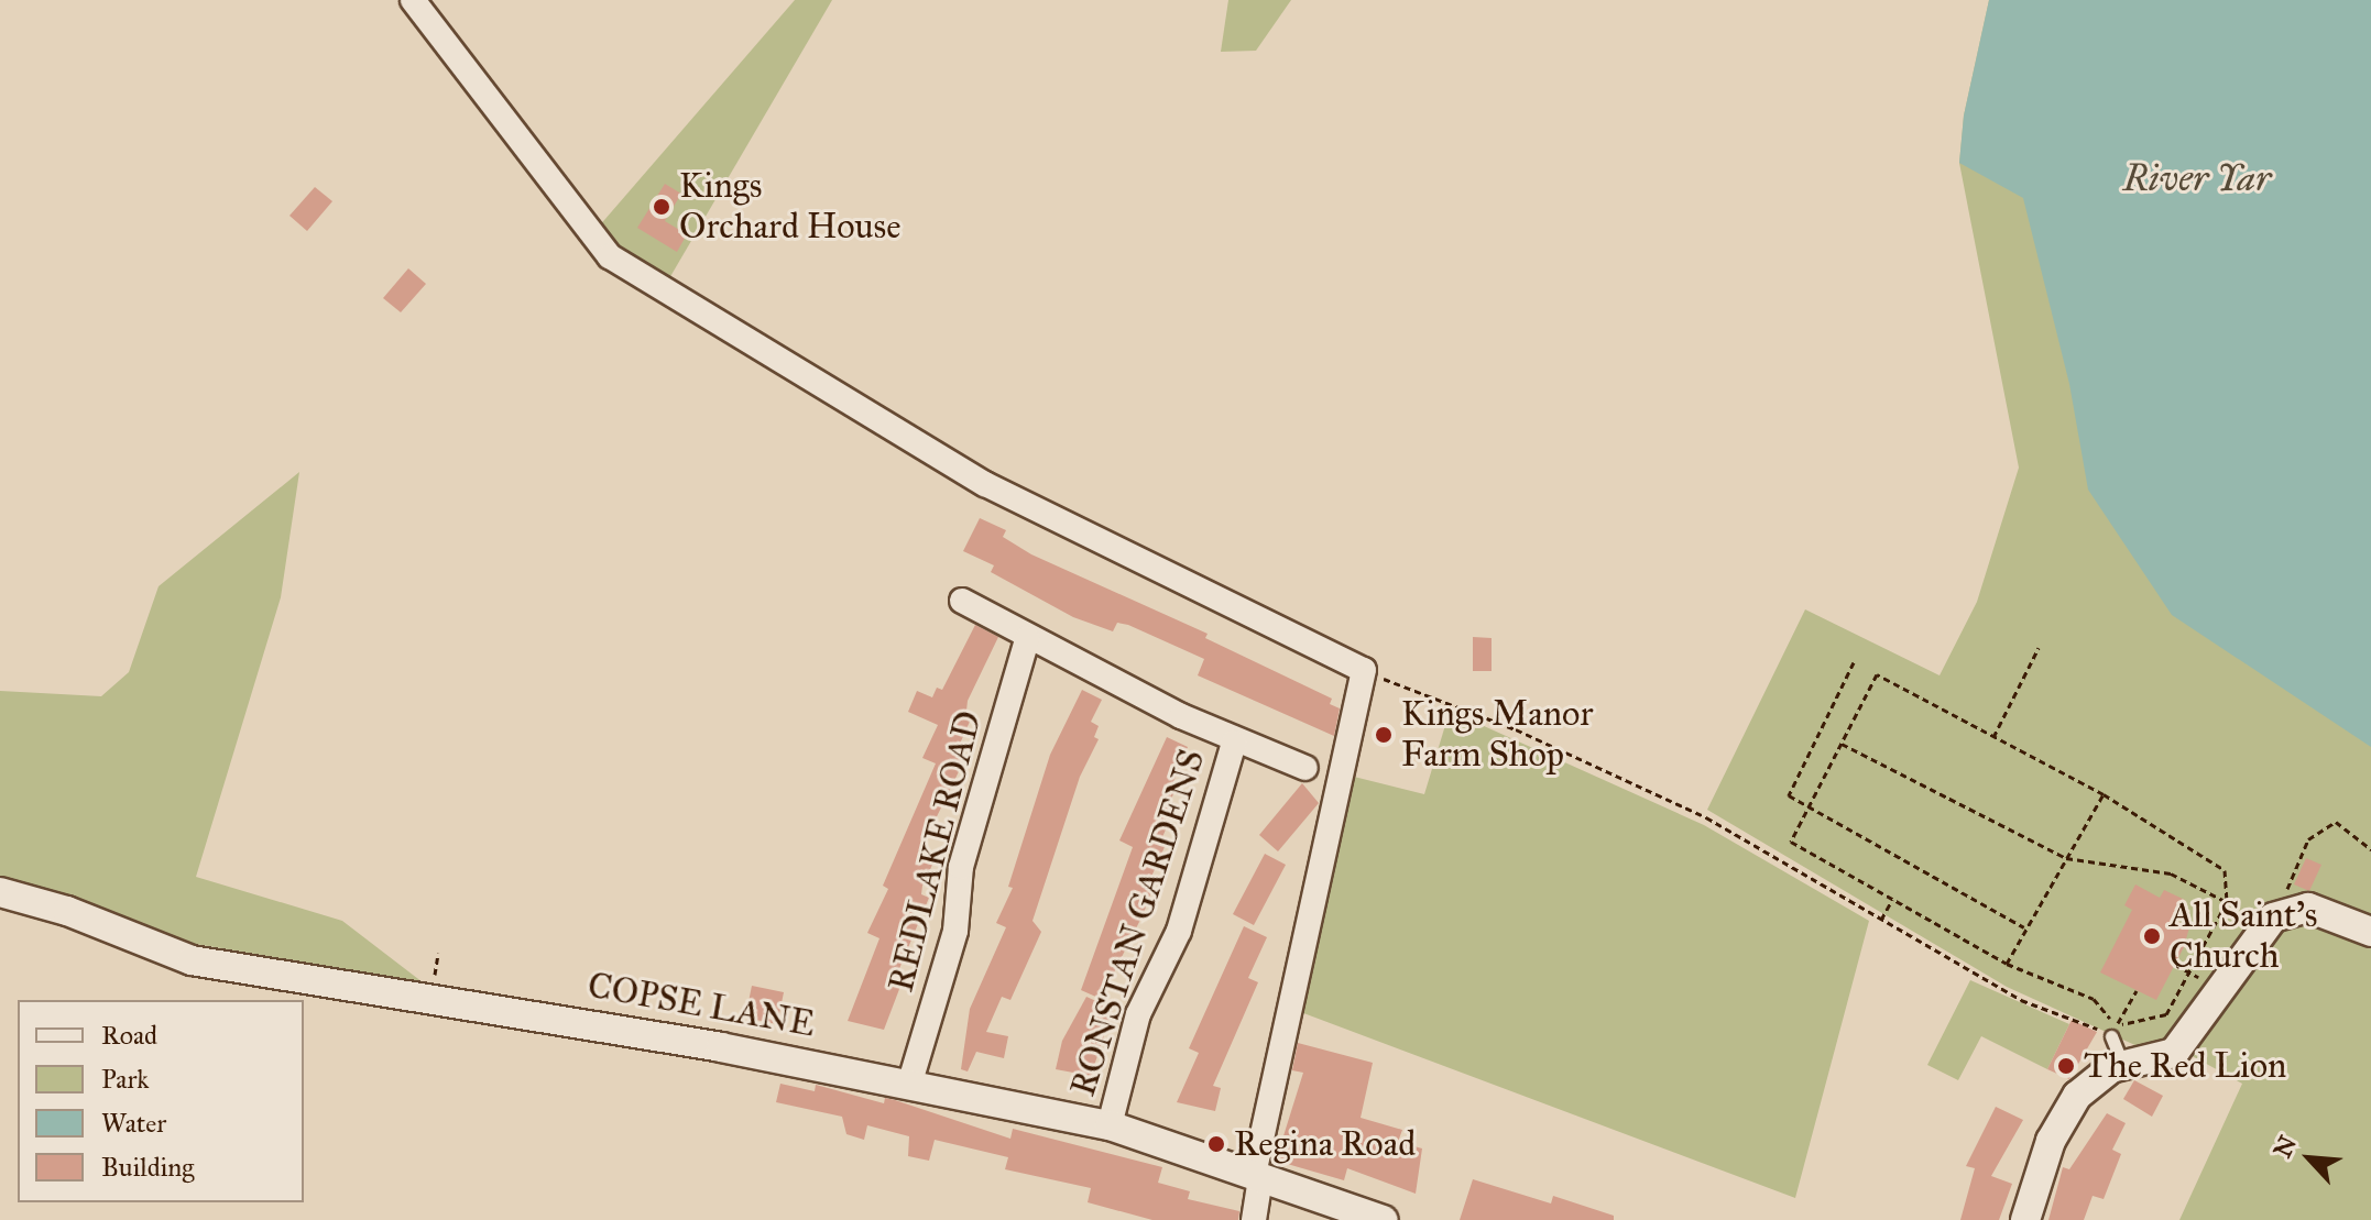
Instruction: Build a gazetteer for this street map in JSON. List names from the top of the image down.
{
  "streets": {
    "street": ["REDLAKE ROAD", "RONSTAN GARDENS", "COPSE LANE"]
  },
  "crossings": [
    ["REDLAKE ROAD", "COPSE LANE"],
    ["RONSTAN GARDENS", "COPSE LANE"]
  ],
  "water": ["River Yar"],
  "places": [
    "Kings Orchard House",
    "Kings Manor Farm Shop",
    "All Saint's Church",
    "The Red Lion",
    "Regina Road"
  ],
  "legend": [
    "Road",
    "Park",
    "Water",
    "Building"
  ],
  "north": "top left"
}
